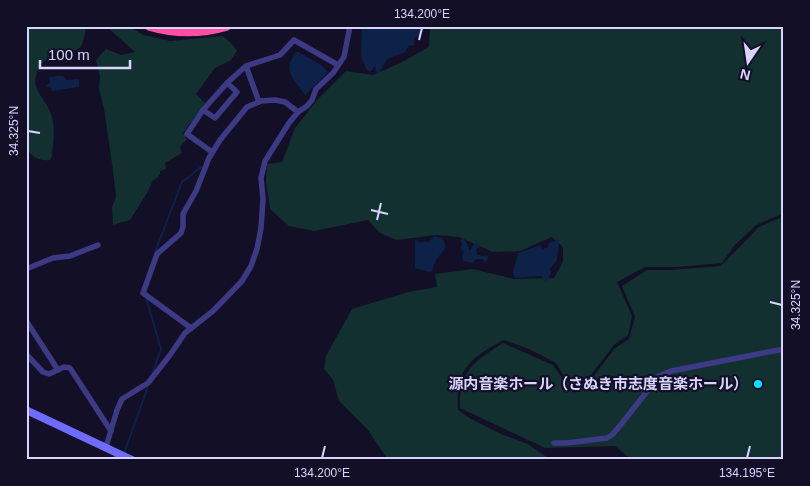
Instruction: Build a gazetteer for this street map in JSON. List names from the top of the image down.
{
  "places": ["源内音楽ホール（さぬき市志度音楽ホール）"],
  "scale_bar": "100 m",
  "north": "bottom",
  "coordinates": ["134.200°E", "34.325°N", "134.195°E"]
}
